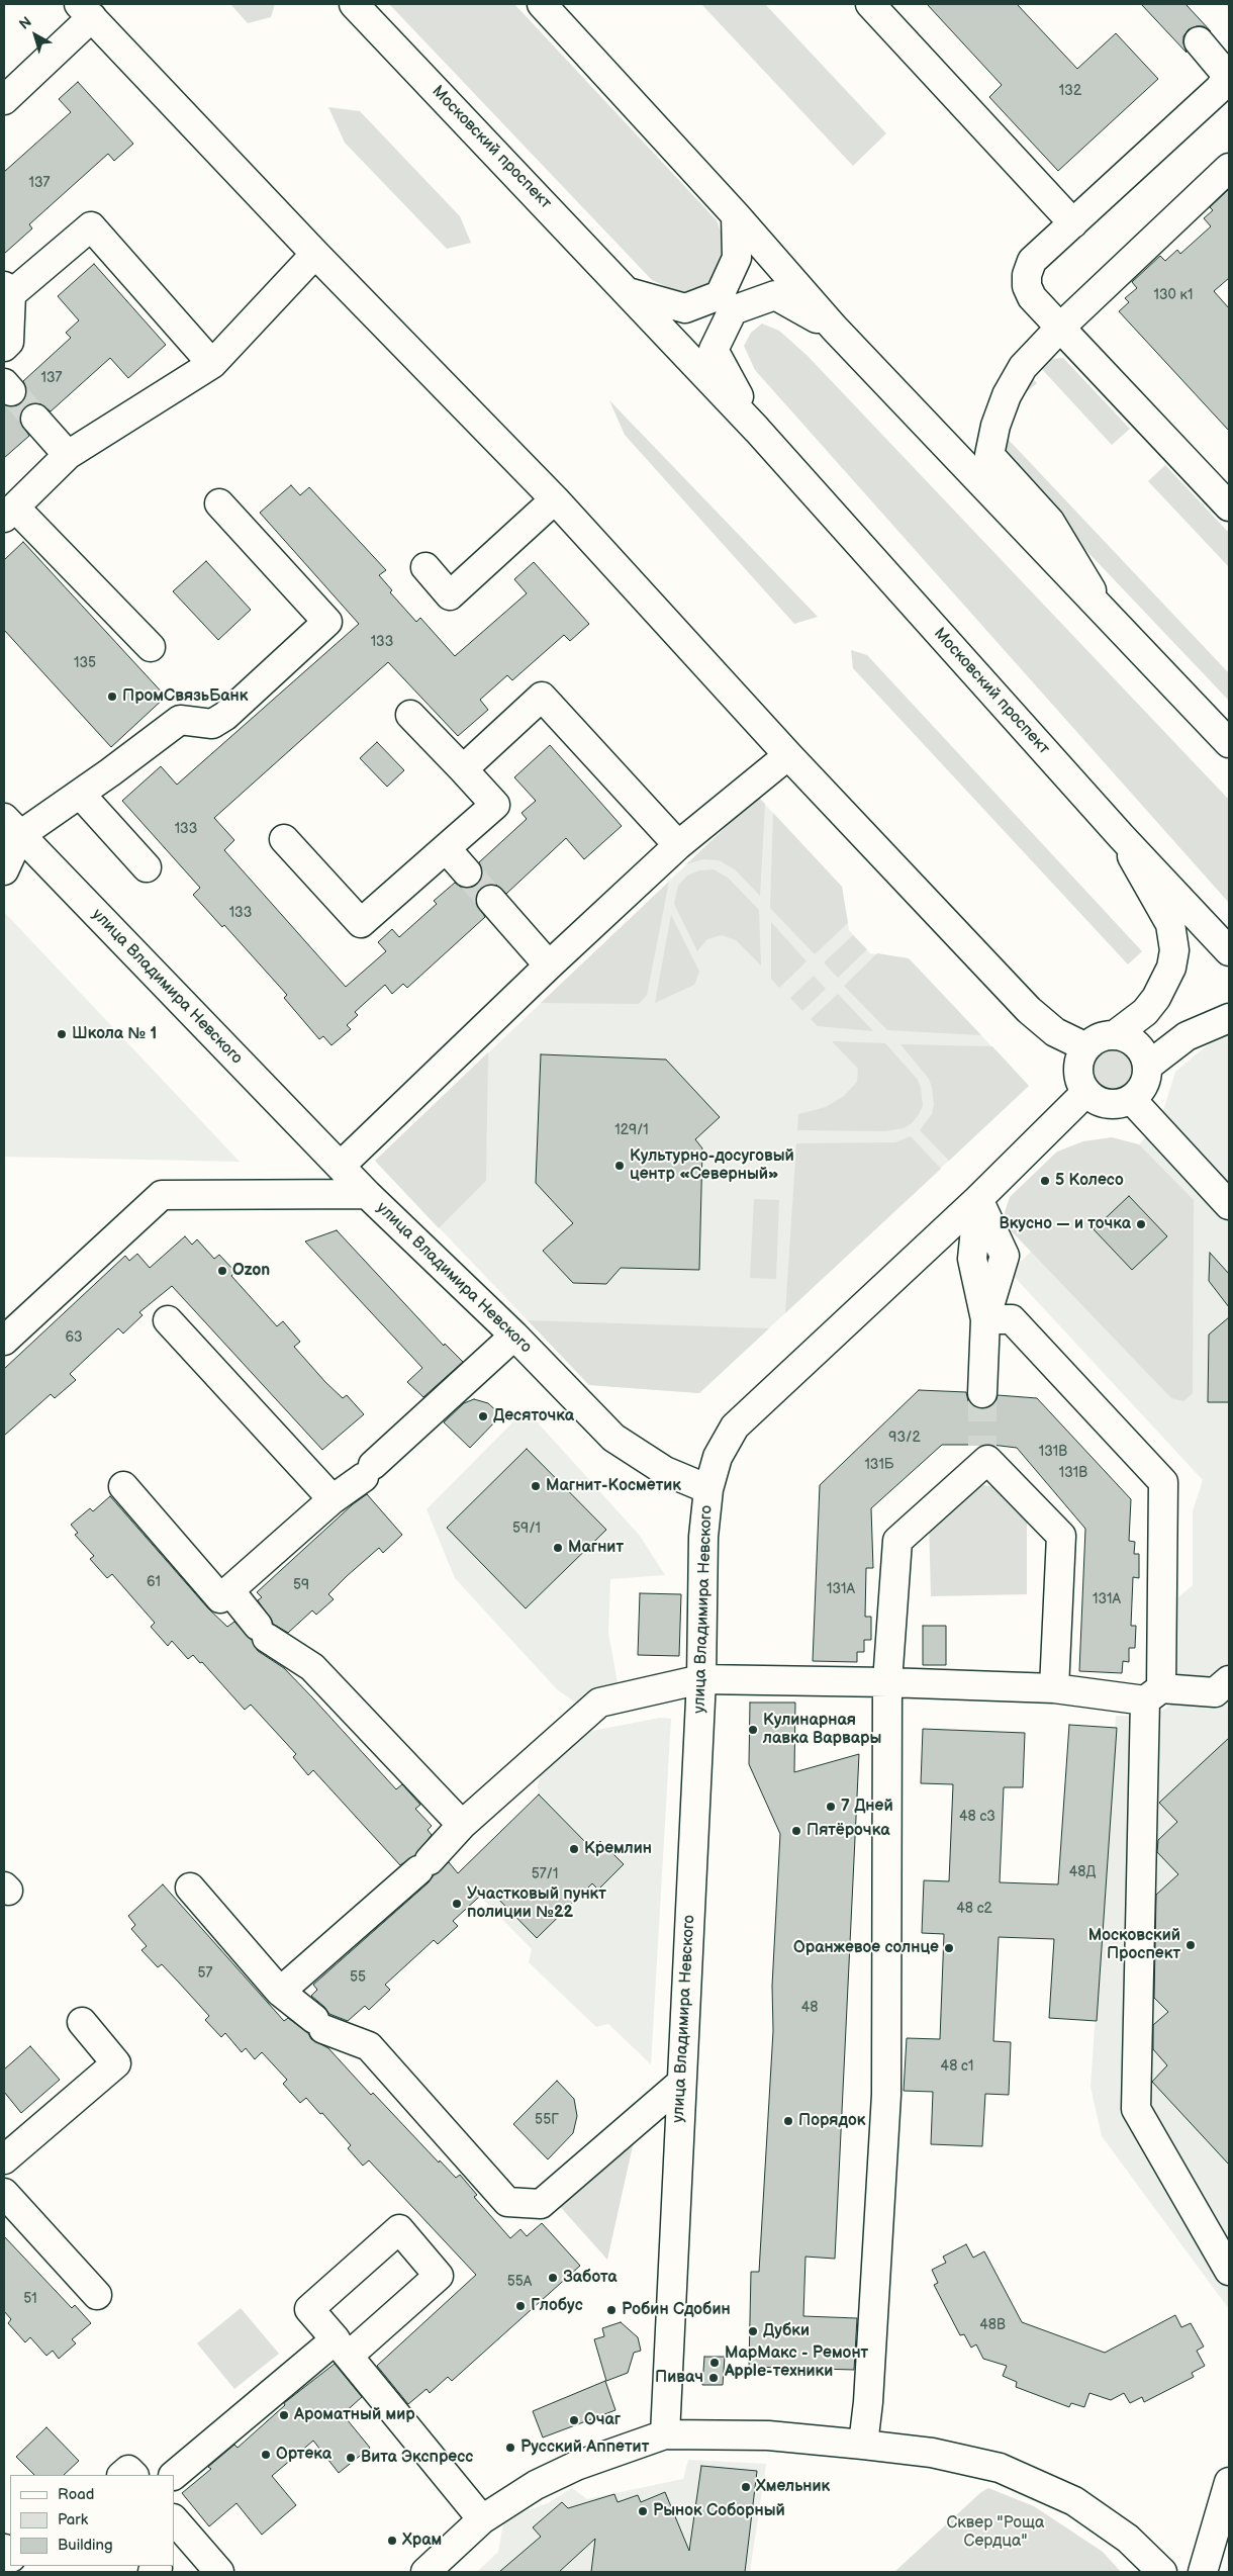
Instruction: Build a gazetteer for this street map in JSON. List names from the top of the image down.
{
  "streets": {
    "street": ["Московский проспект", "улица Владимира Невского"]
  },
  "parks": ["Сквер \"Роща Сердца\""],
  "places": [
    "ПромСвязьБанк",
    "Школа № 1",
    "Культурно-досуговый центр «Северный»",
    "5 Колесо",
    "Вкусно — и точка",
    "Ozon",
    "Десяточка",
    "Магнит-Косметик",
    "Магнит",
    "Кулинарная лавка Варвары",
    "7 Дней",
    "Пятёрочка",
    "Кремлин",
    "Участковый пункт полиции №22",
    "Московский Проспект",
    "Оранжевое солнце",
    "Порядок",
    "Забота",
    "Глобус",
    "Робин Сдобин",
    "Дубки",
    "МарМакс - Ремонт Apple-техники",
    "Пивач",
    "Ароматный мир",
    "Очаг",
    "Русский Аппетит",
    "Ортека",
    "Вита Экспресс",
    "Хмельник",
    "Рынок Соборный",
    "Храм"
  ],
  "house_numbers": [
    "132",
    "137",
    "130 к1",
    "137",
    "133",
    "135",
    "133",
    "133",
    "129/1",
    "63",
    "93/2",
    "131В",
    "131Б",
    "131В",
    "59/1",
    "61",
    "59",
    "131А",
    "131А",
    "48 с3",
    "48Д",
    "57/1",
    "48 с2",
    "57",
    "55",
    "48",
    "48 с1",
    "55Г",
    "55А",
    "51",
    "48В"
  ],
  "legend": ["Road", "Park", "Building"],
  "north": "top left"
}
